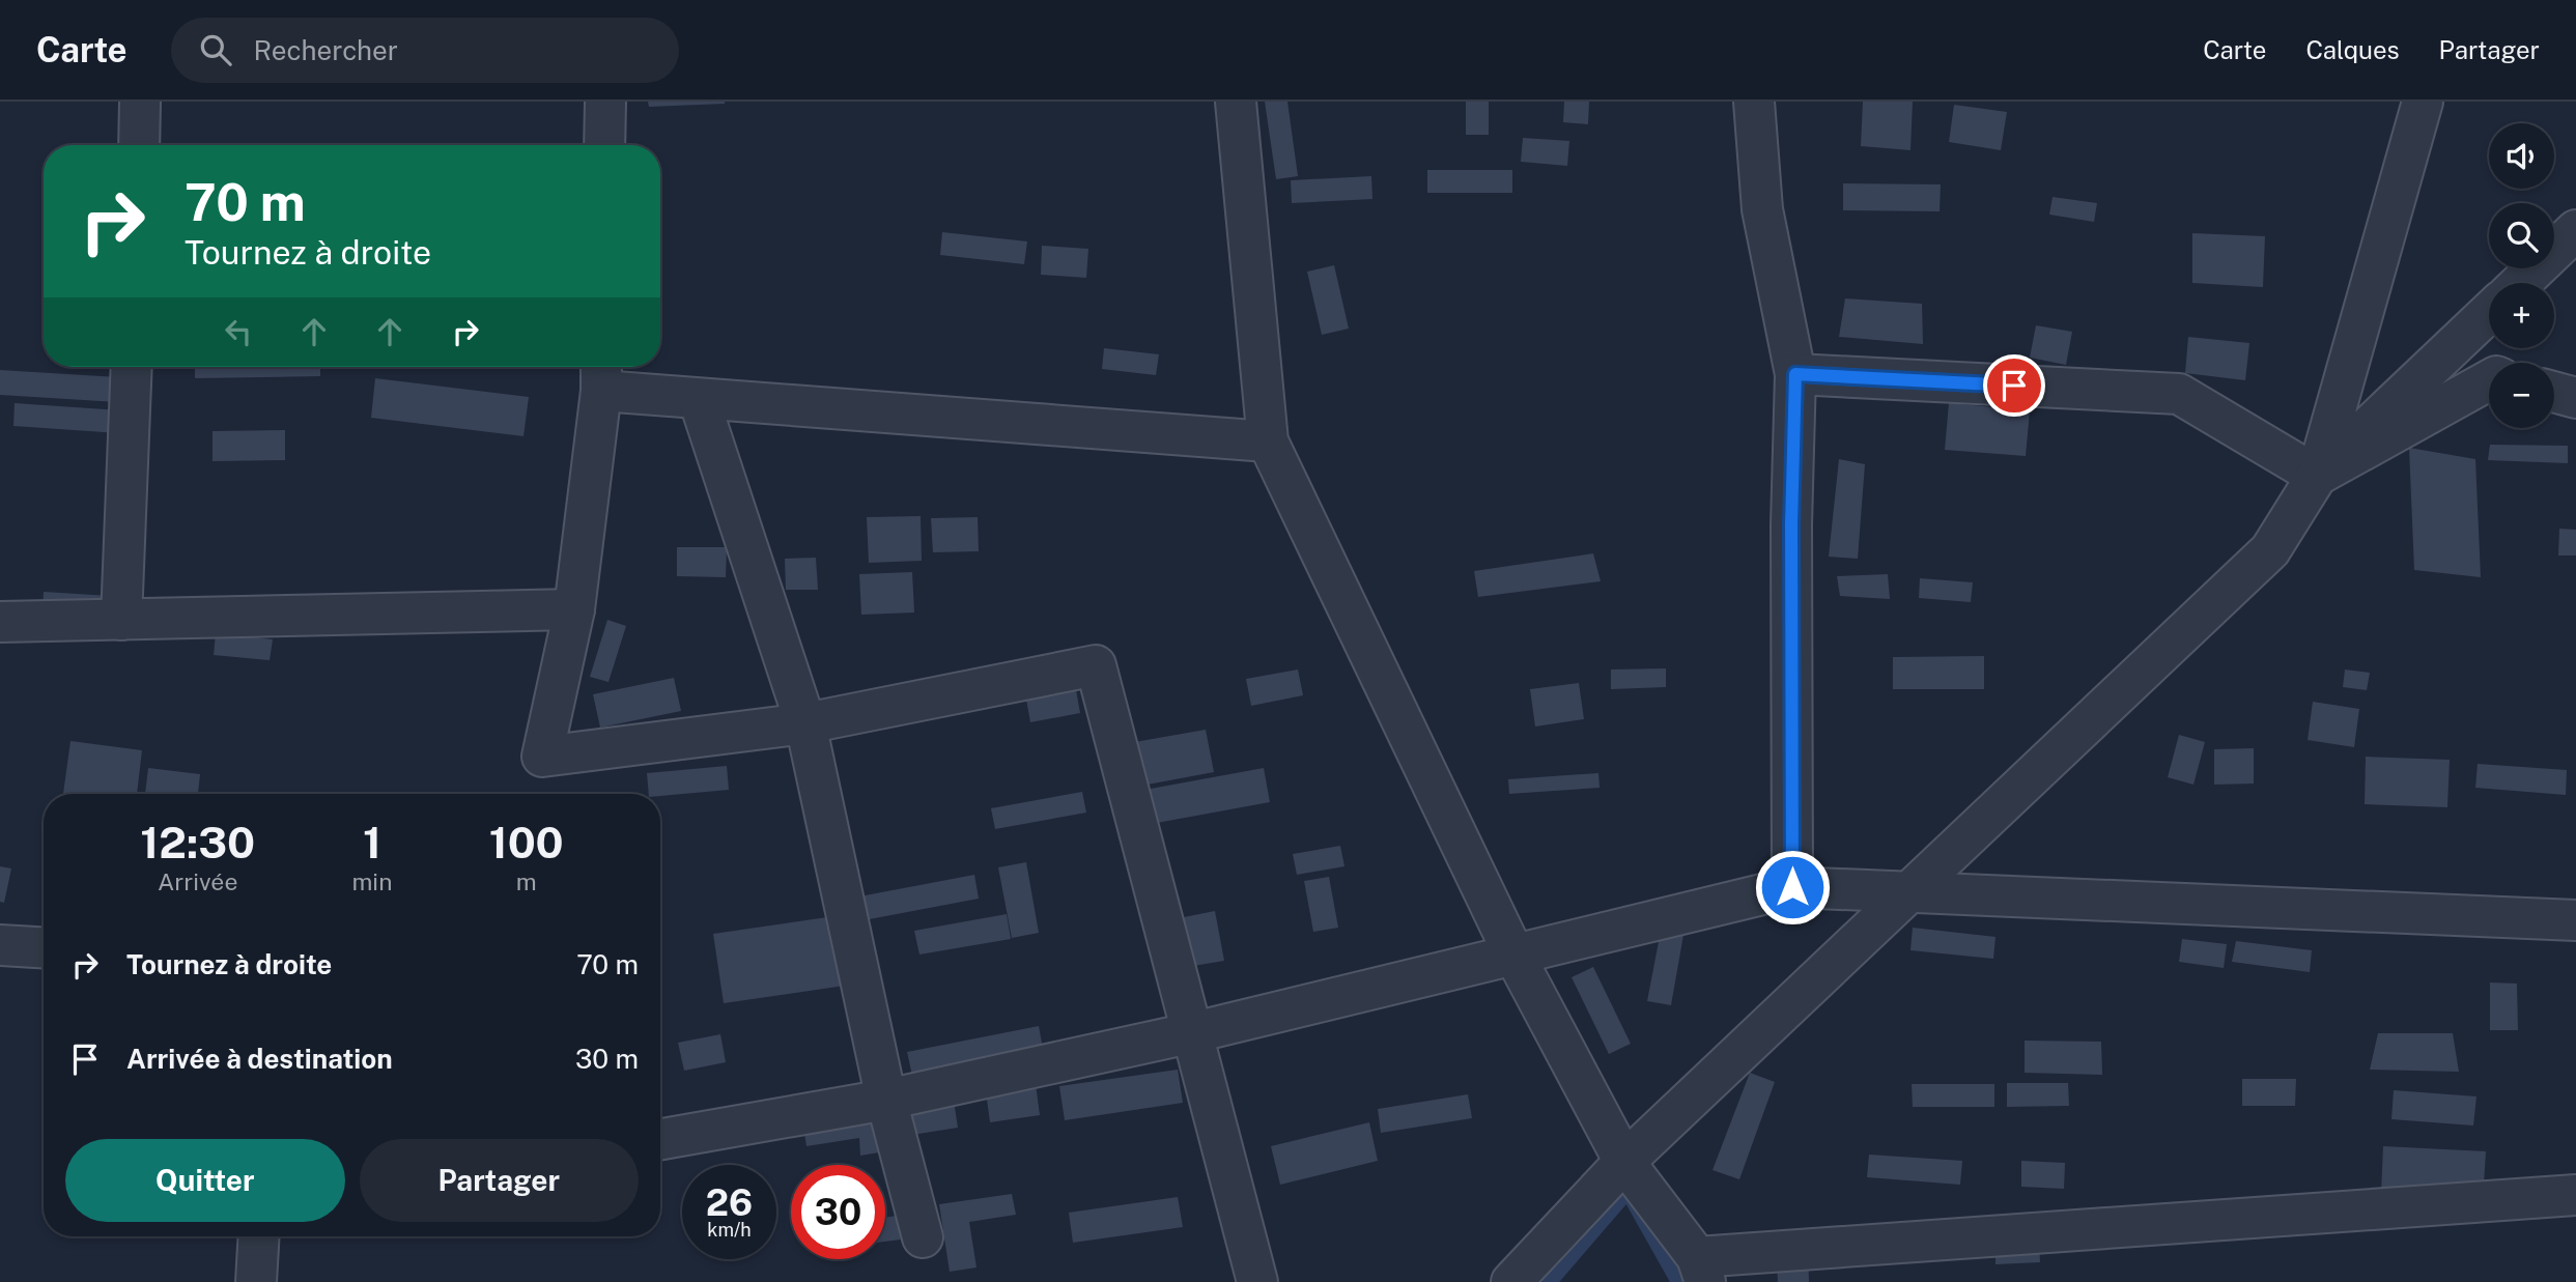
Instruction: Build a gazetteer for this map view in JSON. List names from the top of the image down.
{
  "page": {
    "header": "Carte",
    "search": "Rechercher",
    "nav": ["Carte", "Calques", "Partager"],
    "map_buttons": ["+", "−"],
    "turn": ["70 m", "Tournez à droite"],
    "eta": [
      "12:30",
      "Arrivée",
      "1",
      "min",
      "100",
      "m"
    ],
    "list": [
      {
        "name": "Tournez à droite",
        "value": "70 m"
      },
      {
        "name": "Arrivée à destination",
        "value": "30 m"
      }
    ],
    "buttons": ["Quitter", "Partager"],
    "speed": "26 km/h",
    "limit": "30"
  }
}
